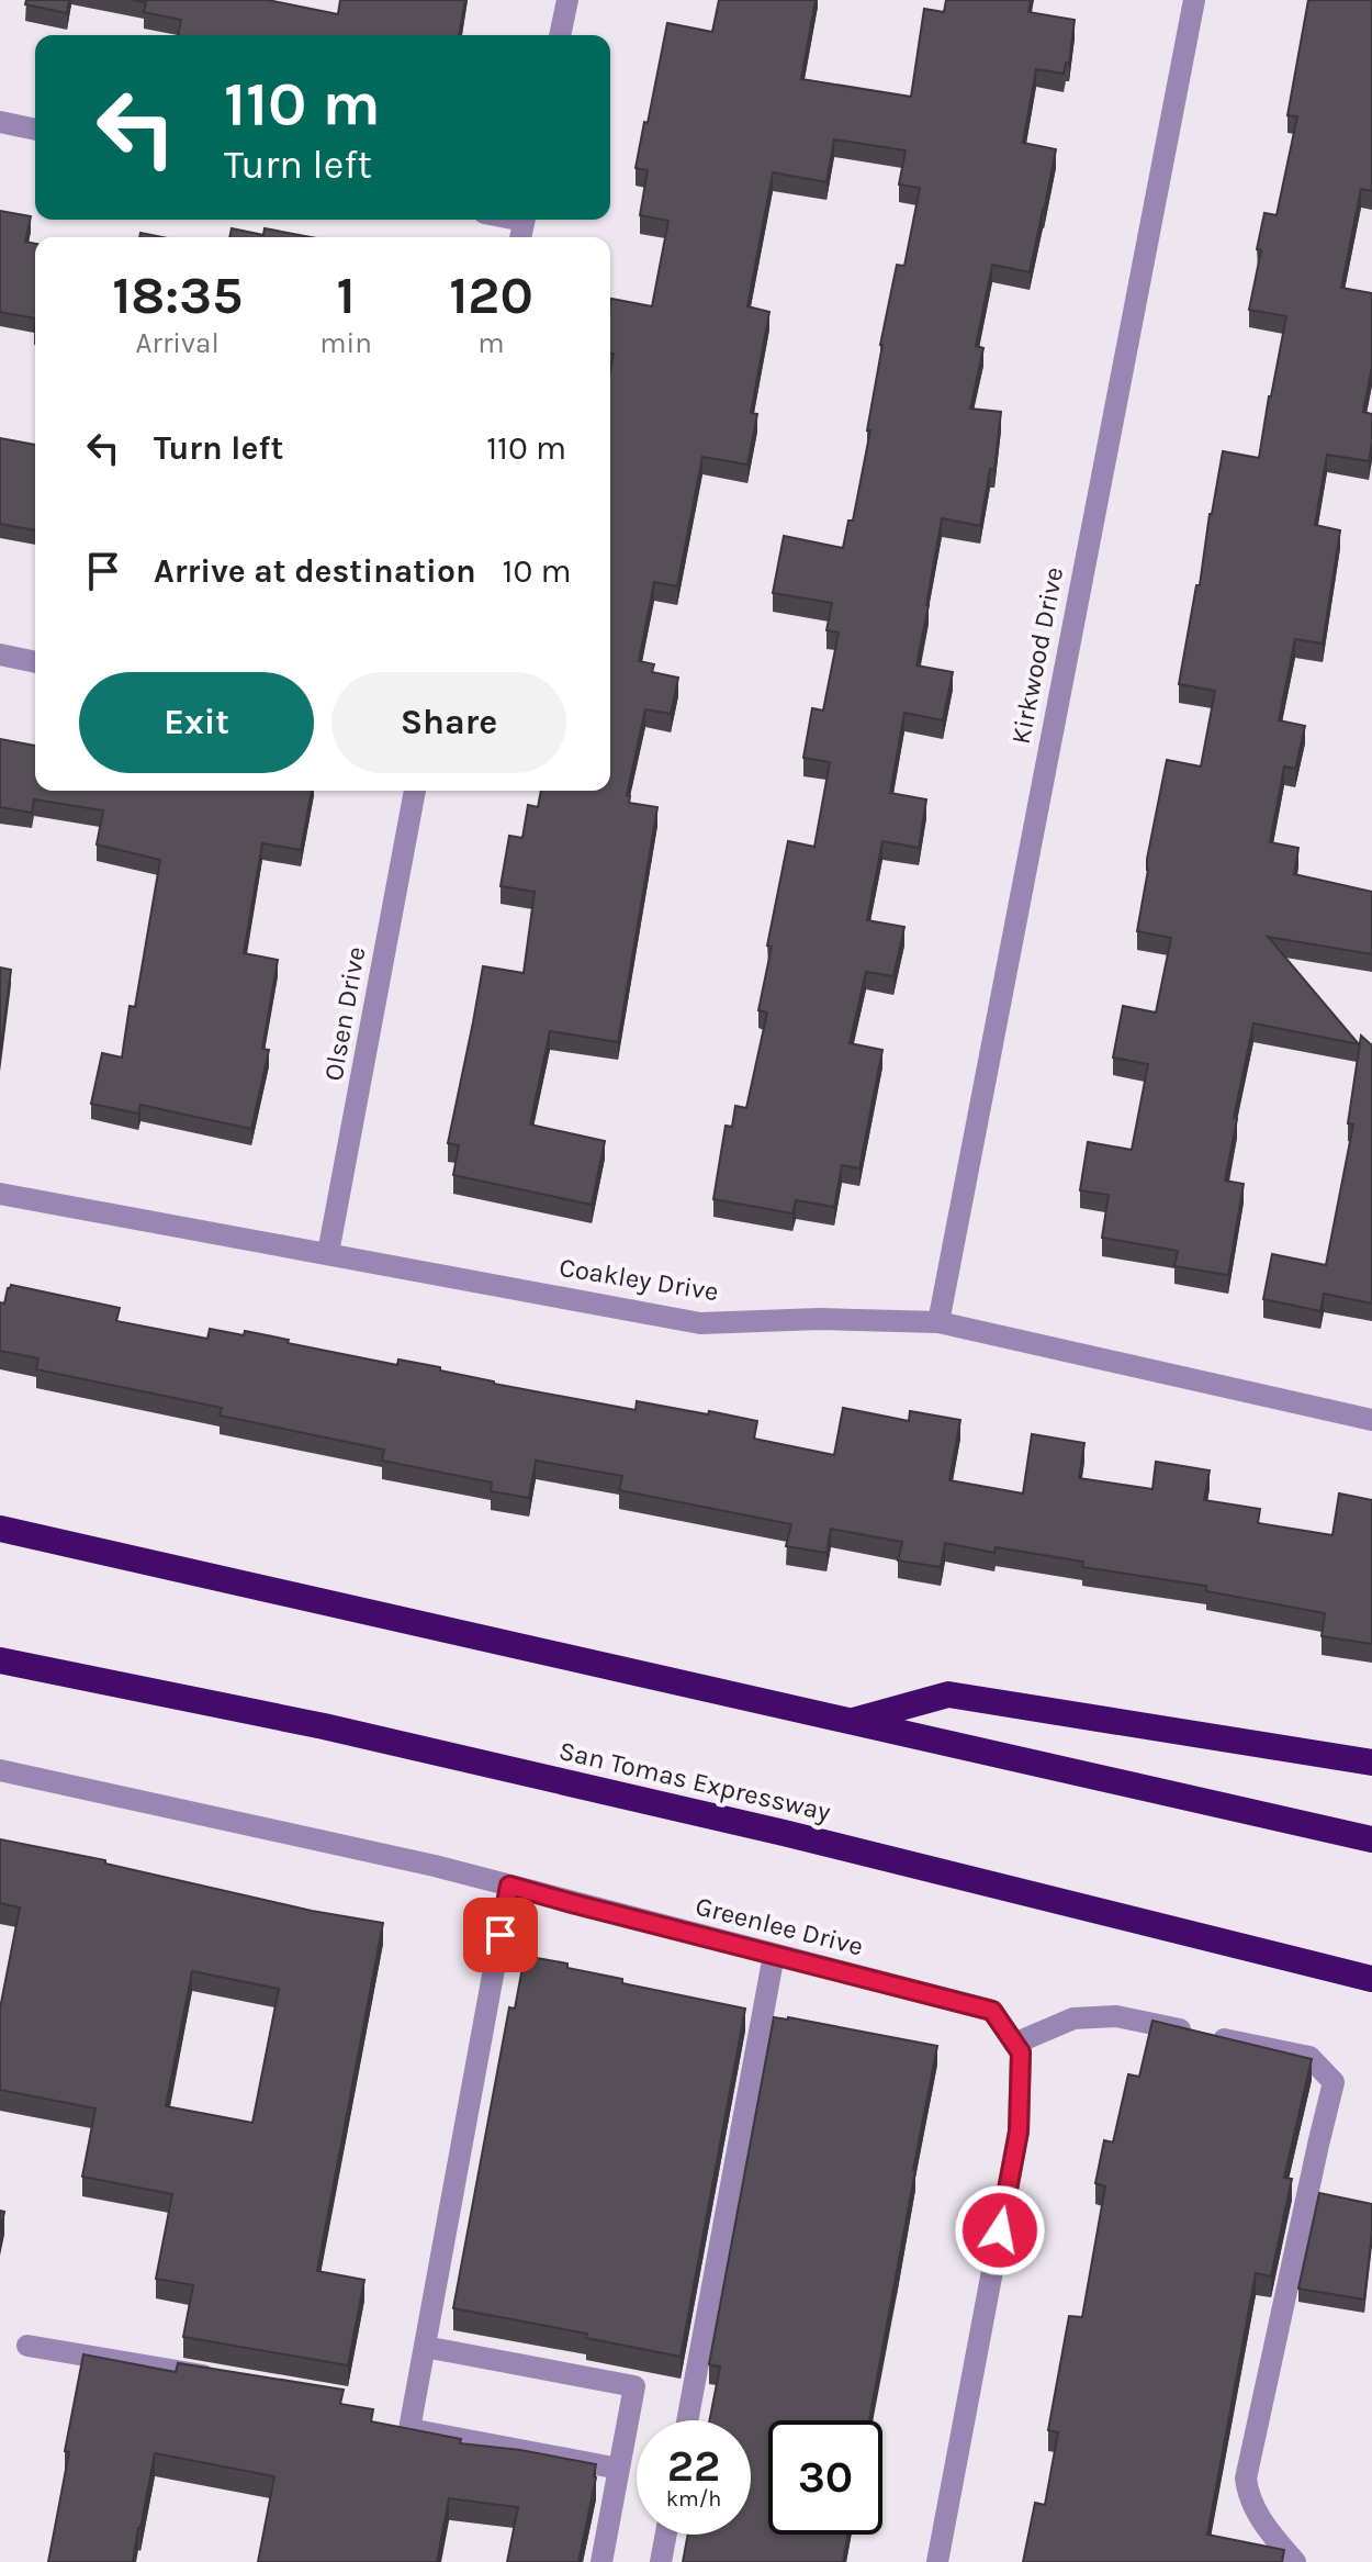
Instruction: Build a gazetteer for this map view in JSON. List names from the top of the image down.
{
  "streets": {
    "highway": ["San Tomas Expressway"],
    "street": [
      "Kirkwood Drive",
      "Olsen Drive",
      "Coakley Drive",
      "Greenlee Drive"
    ]
  },
  "crossings": [
    ["Kirkwood Drive", "Coakley Drive"],
    ["Olsen Drive", "Coakley Drive"]
  ],
  "page": {
    "turn": ["110 m", "Turn left"],
    "eta": [
      "18:35",
      "Arrival",
      "1",
      "min",
      "120",
      "m"
    ],
    "list": [
      {
        "name": "Turn left",
        "value": "110 m"
      },
      {
        "name": "Arrive at destination",
        "value": "10 m"
      }
    ],
    "buttons": ["Exit", "Share"],
    "speed": "22 km/h",
    "limit": "30"
  }
}
